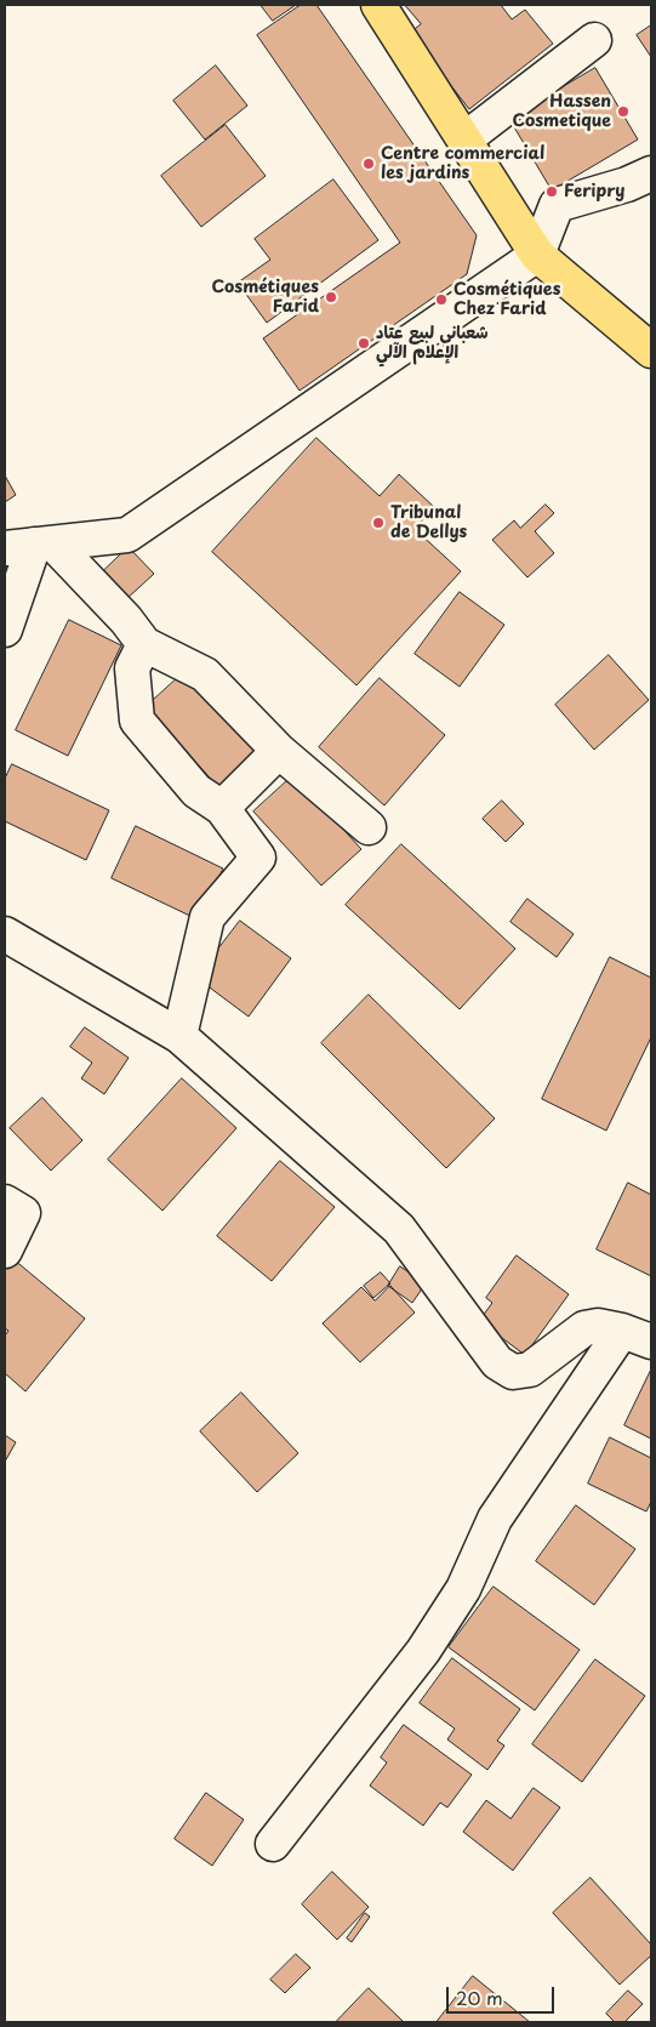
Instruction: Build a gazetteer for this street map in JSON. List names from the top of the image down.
{
  "places": [
    "Hassen Cosmetique",
    "Centre commercial les jardins",
    "Feripry",
    "Cosmétiques Farid",
    "Cosmétiques Chez Farid",
    "شعباني لبيع عتاد الإعلام الآلي",
    "Tribunal de Dellys"
  ],
  "scale_bar": "20 m"
}
